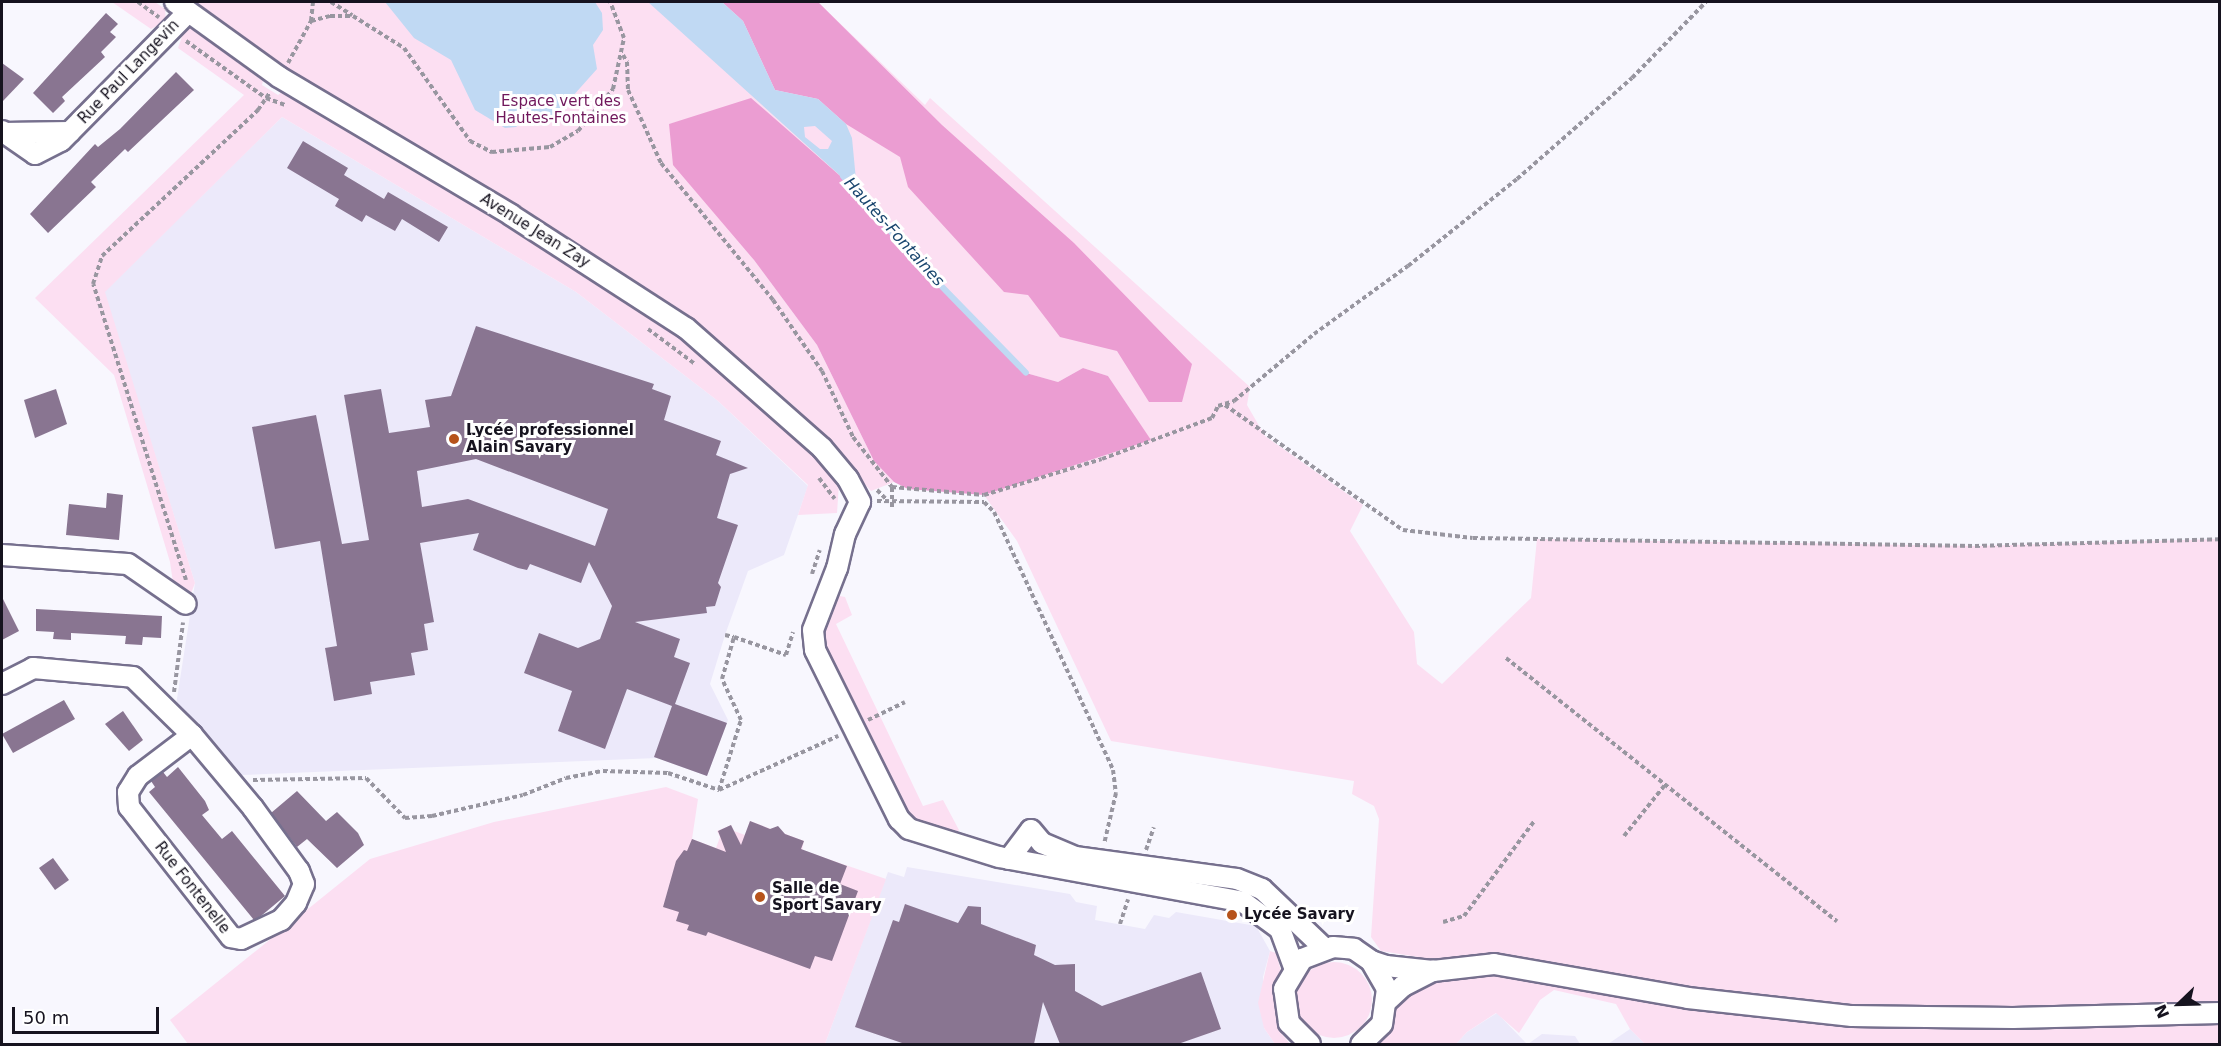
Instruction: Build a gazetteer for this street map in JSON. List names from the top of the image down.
{
  "streets": {
    "street": ["Rue Paul Langevin", "Avenue Jean Zay", "Rue Fontenelle"]
  },
  "crossings": [
    ["Rue Paul Langevin", "Avenue Jean Zay"]
  ],
  "water": ["Hautes-Fontaines"],
  "parks": ["Espace vert des Hautes-Fontaines"],
  "places": ["Lycée professionnel Alain Savary", "Salle de Sport Savary", "Lycée Savary"],
  "scale_bar": "50 m",
  "north": "bottom left"
}
